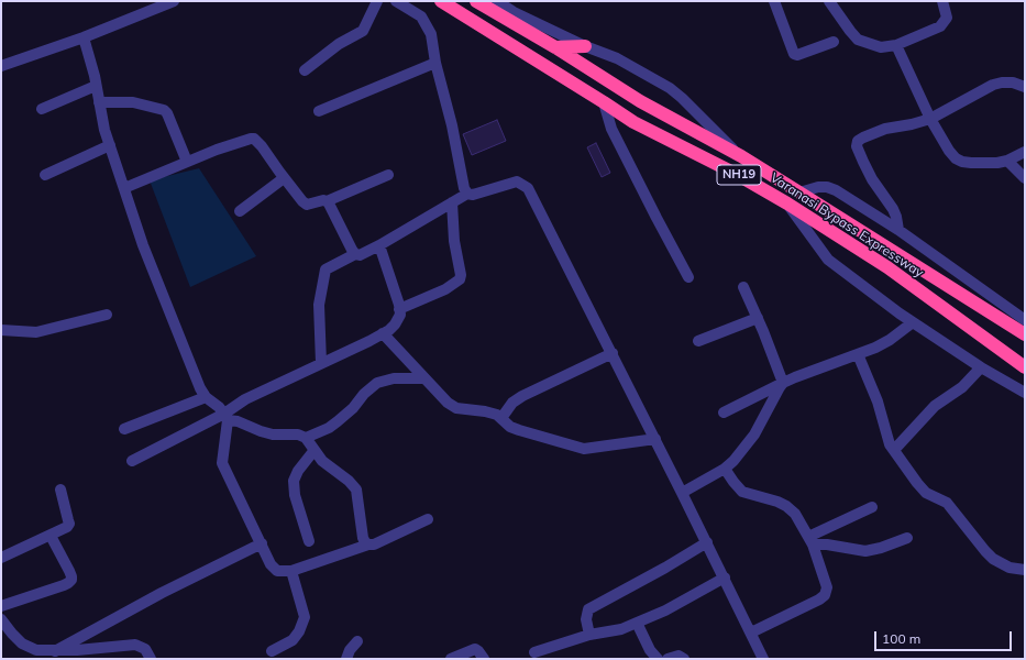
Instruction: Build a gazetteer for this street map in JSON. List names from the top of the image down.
{
  "streets": {
    "highway": ["NH19", "Varanasi Bypass Expressway"]
  },
  "scale_bar": "100 m"
}
